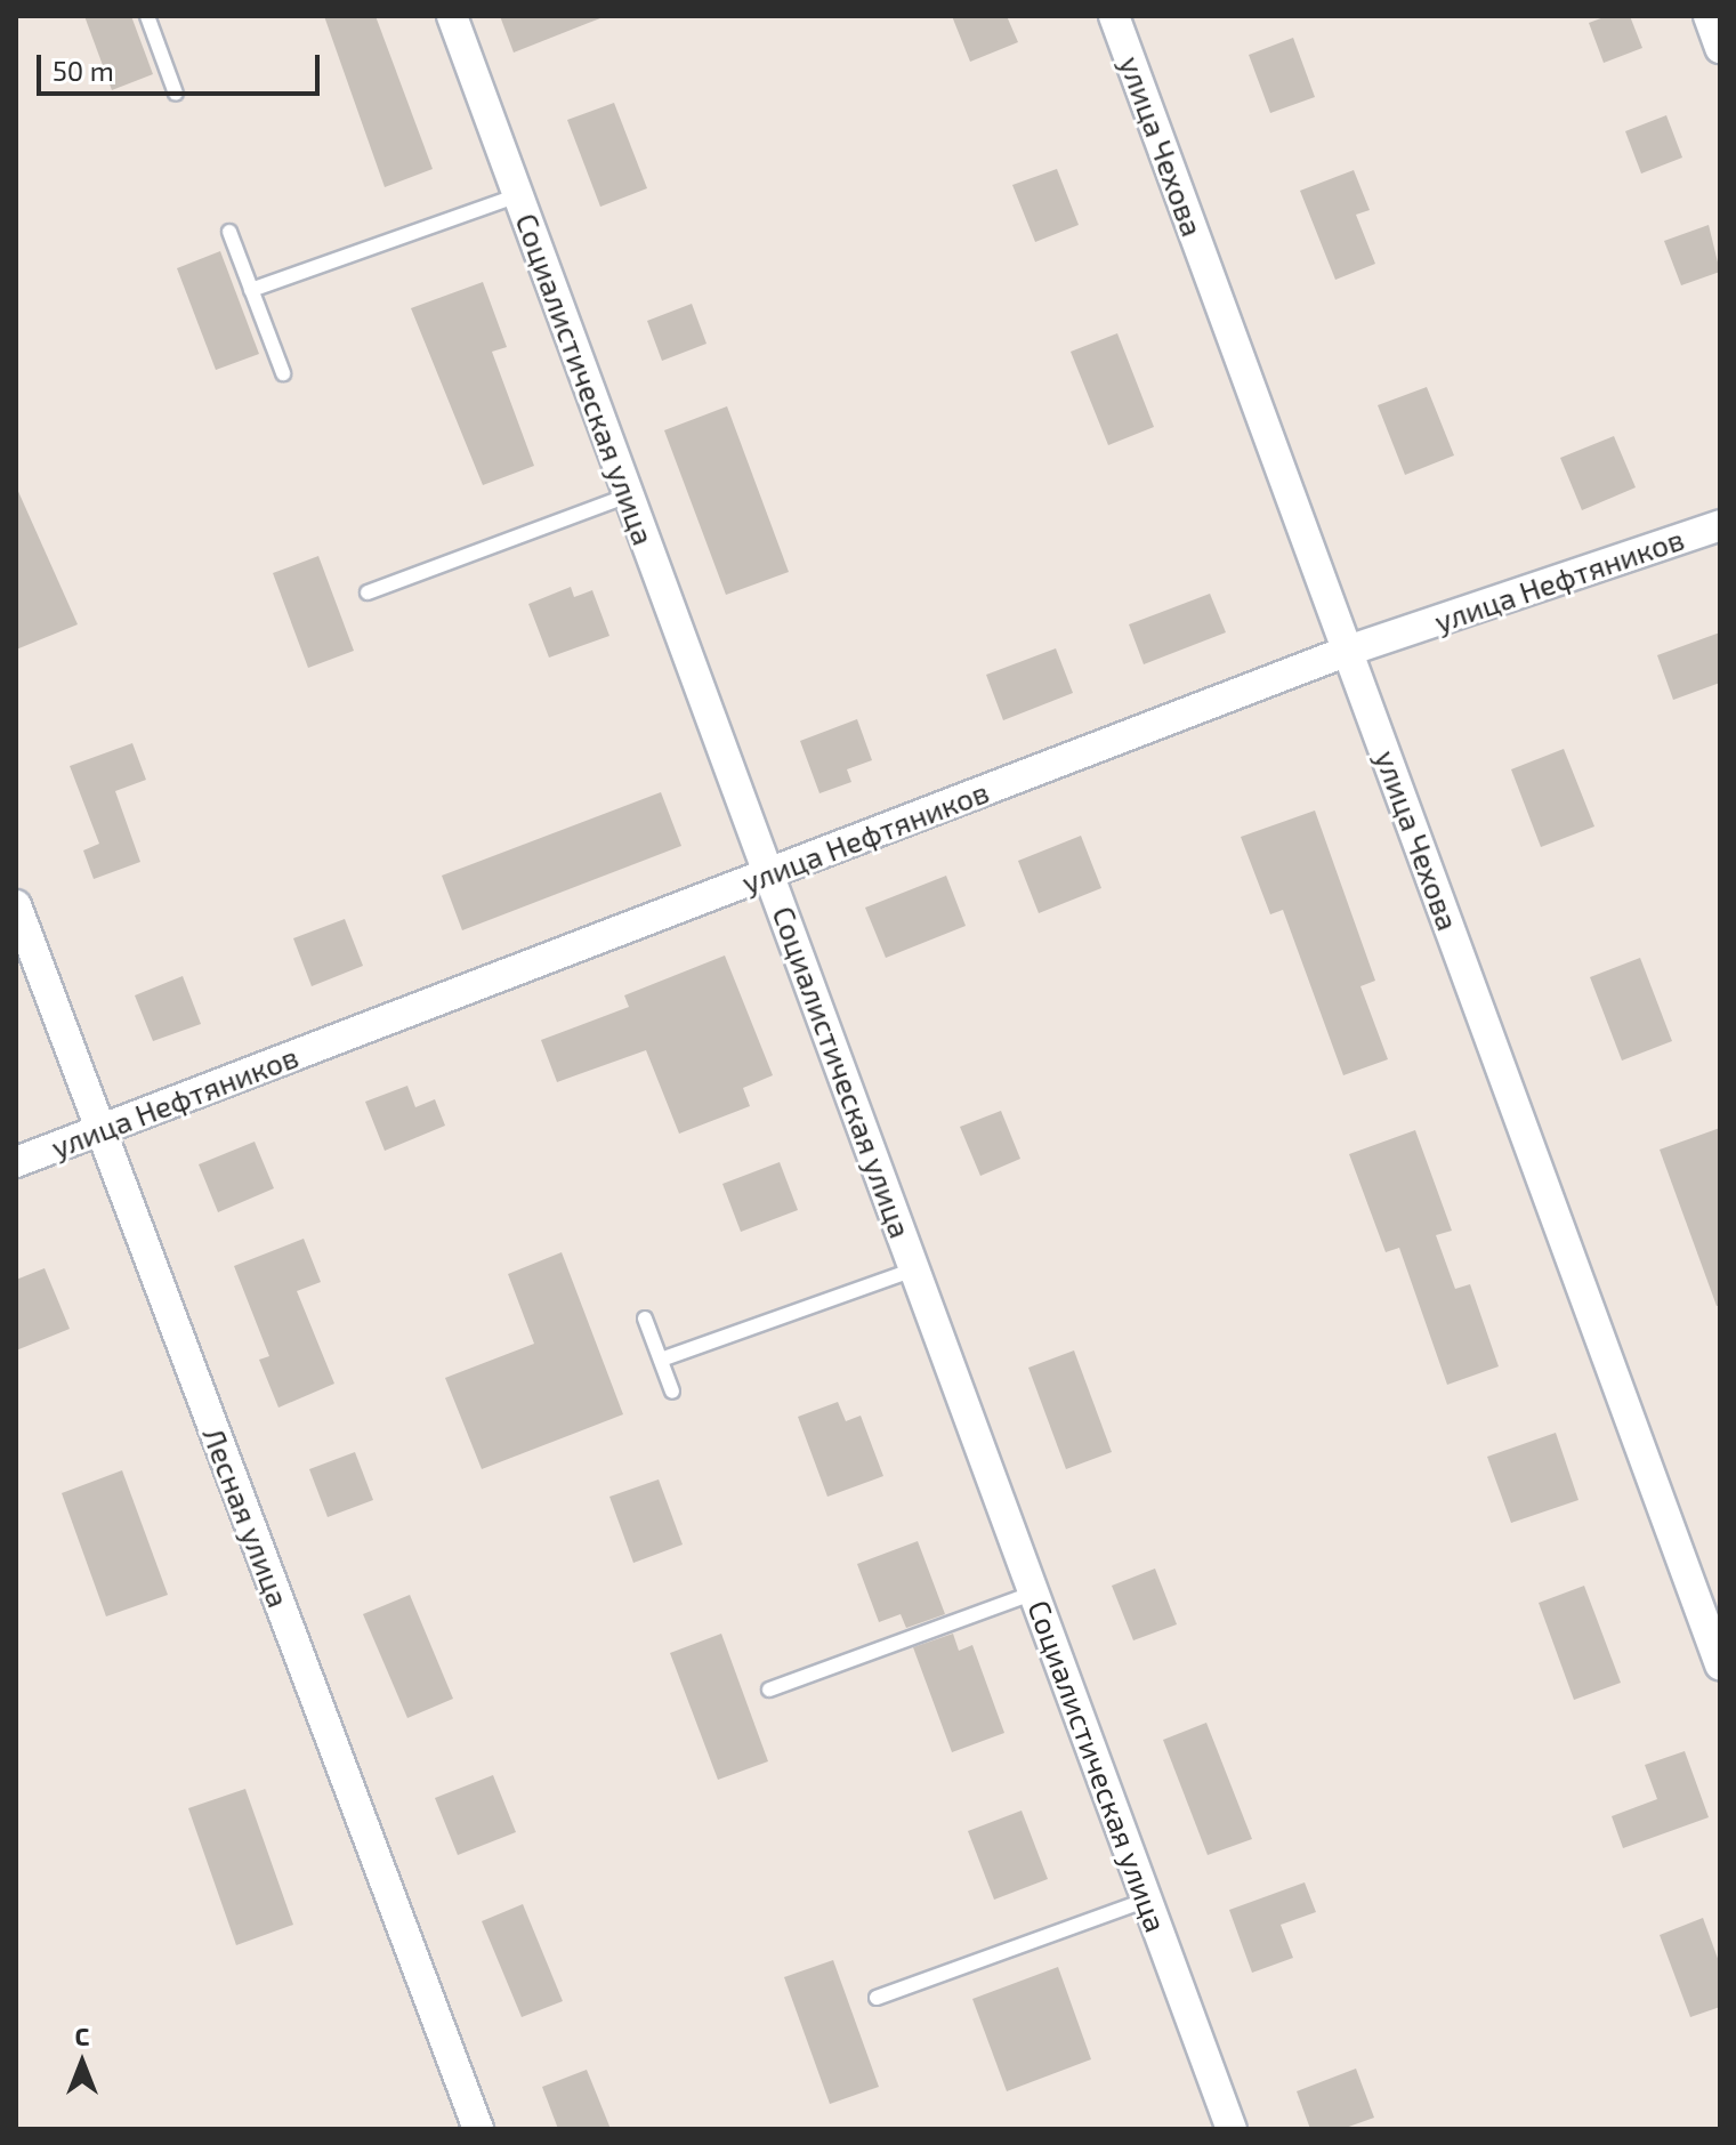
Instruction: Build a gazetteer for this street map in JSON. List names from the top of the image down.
{
  "streets": {
    "street": [
      "улица Чехова",
      "Социалистическая улица",
      "улица Нефтяников",
      "Лесная улица"
    ]
  },
  "crossings": [
    ["улица Чехова", "улица Нефтяников"],
    ["Социалистическая улица", "улица Нефтяников"],
    ["улица Нефтяников", "Лесная улица"]
  ],
  "scale_bar": "50 m",
  "north": "top"
}
